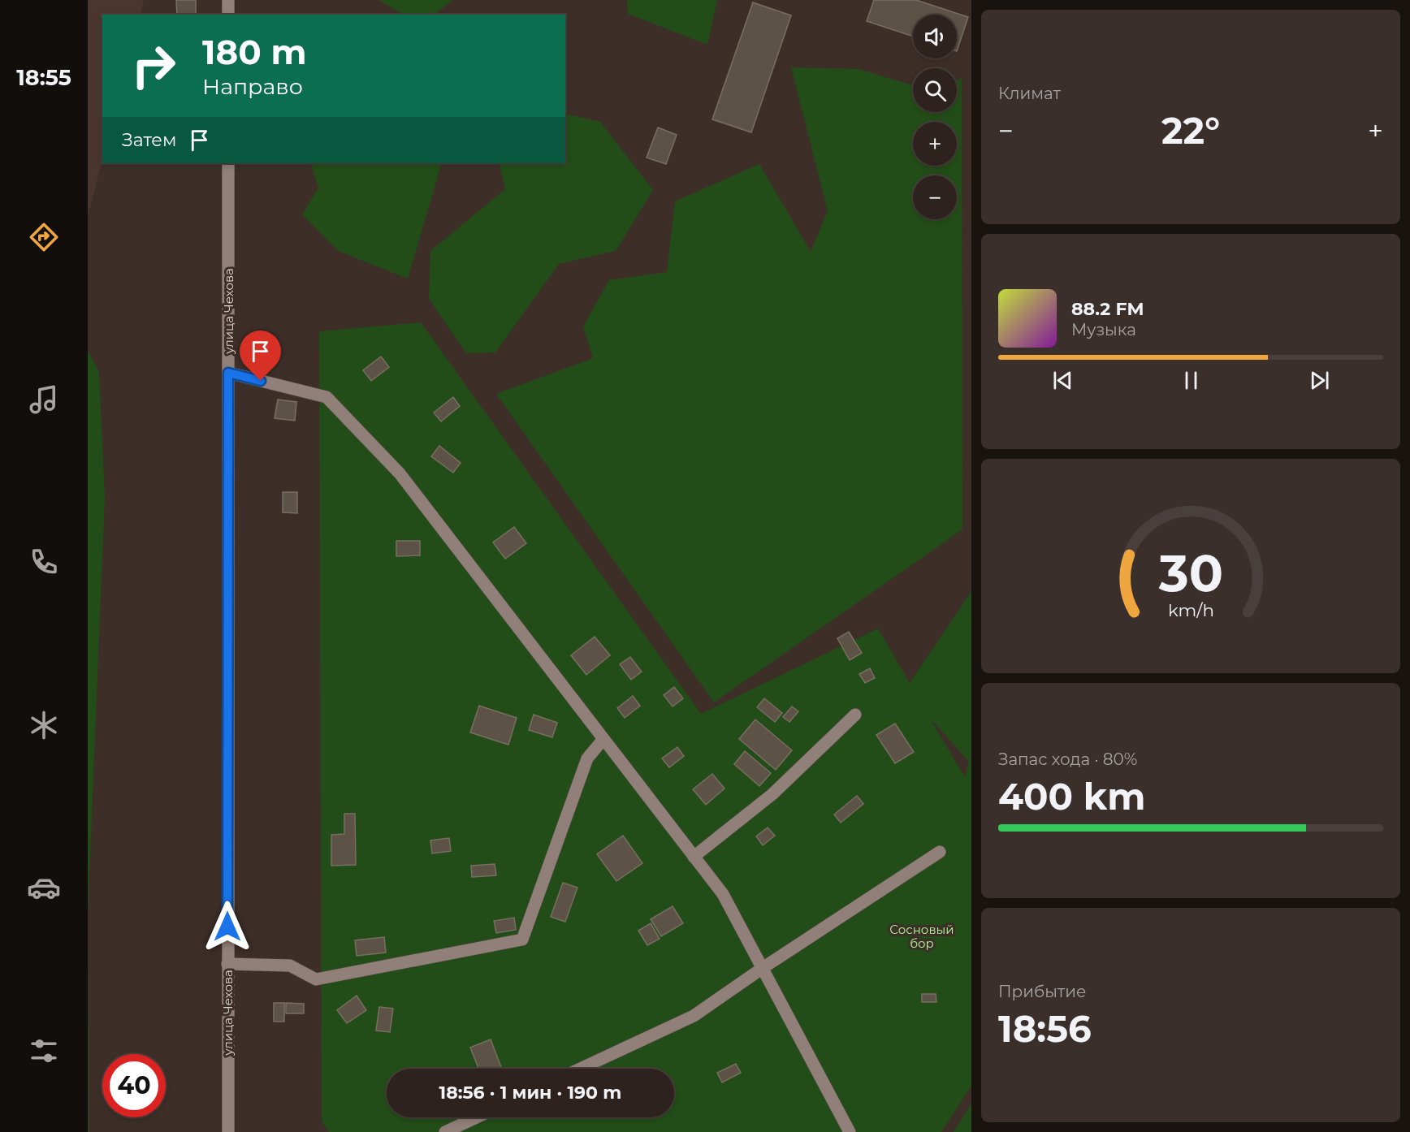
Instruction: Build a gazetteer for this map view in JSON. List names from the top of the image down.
{
  "streets": {
    "street": ["улица Чехова"]
  },
  "parks": ["Сосновый бор"],
  "page": {
    "tabs": "18:55",
    "tile": [
      "Климат",
      ["Запас хода · 80%", "400 km"],
      ["Прибытие", "18:56"]
    ],
    "map_buttons": ["+", "−"],
    "turn": ["180 m", "Направо"],
    "heat": ["−", "22°", "+"],
    "then": "Затем",
    "song": ["88.2 FM", "Музыка"],
    "limit": "40",
    "trip": "18:56 · 1 мин · 190 m",
    "gauge": ["30", "km/h"]
  }
}
